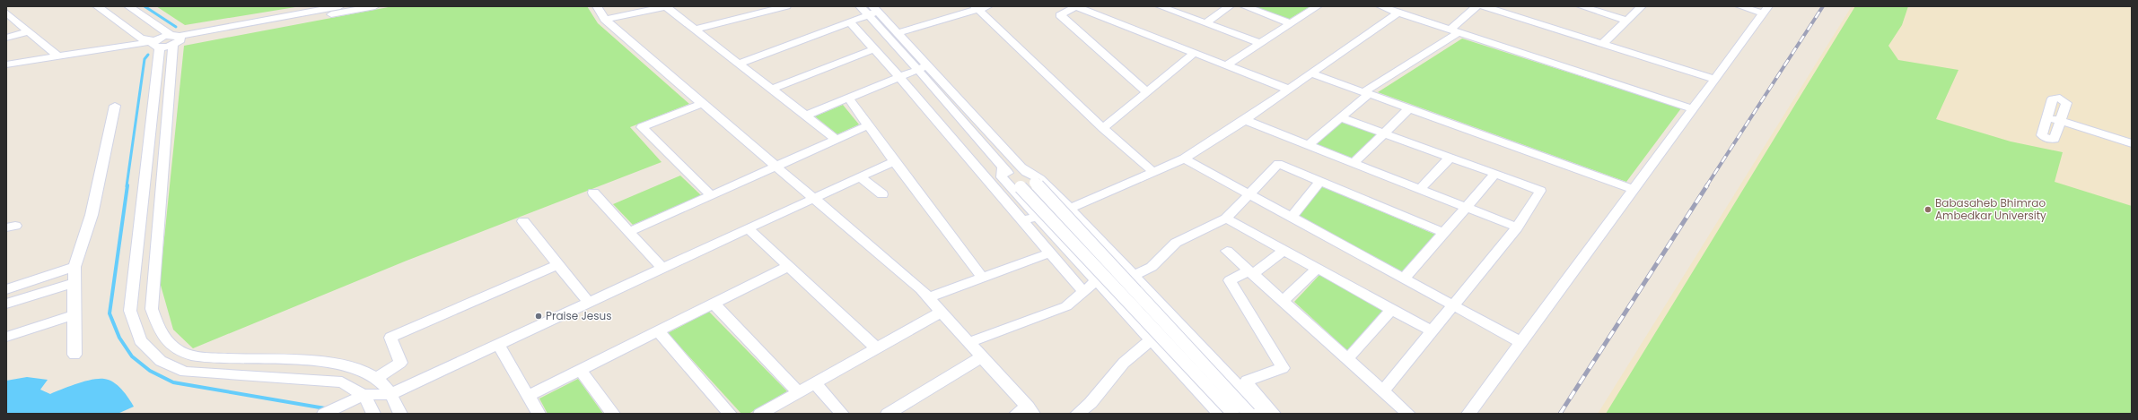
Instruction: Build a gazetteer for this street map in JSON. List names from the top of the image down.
{
  "places": ["Babasaheb Bhimrao Ambedkar University", "Praise Jesus"]
}
